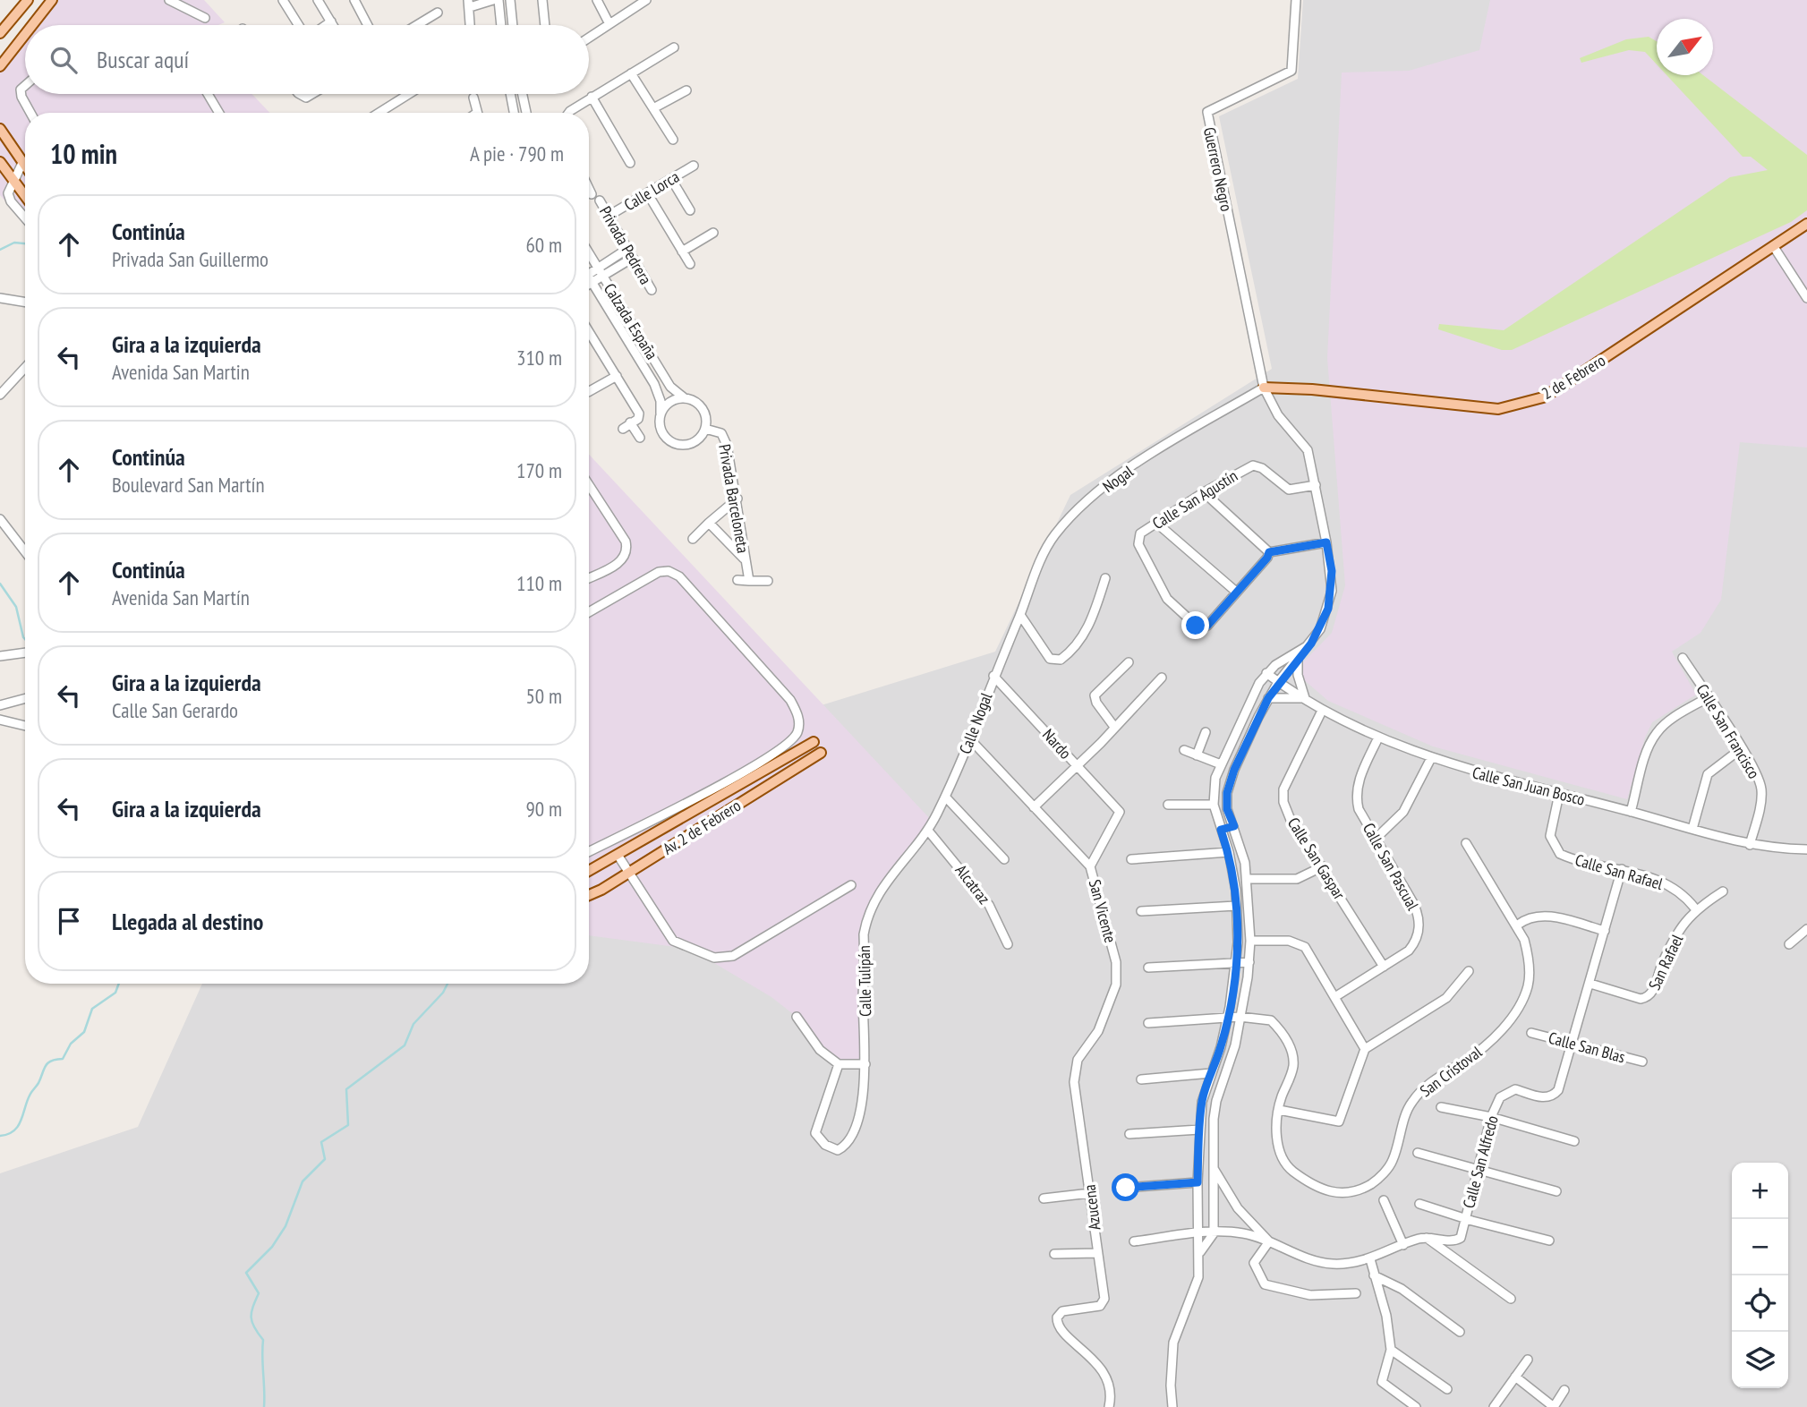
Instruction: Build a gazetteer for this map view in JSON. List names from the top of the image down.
{
  "streets": {
    "main road": ["2 de Febrero", "Av. 2 de Febrero"],
    "street": [
      "Guerrero Negro",
      "Calle Lorca",
      "Privada Pedrera",
      "Calzada España",
      "Nogal",
      "Privada Barceloneta",
      "Calle San Agustín",
      "Calle Nogal",
      "Calle San Francisco",
      "Nardo",
      "Calle San Juan Bosco",
      "Calle San Gaspar",
      "Calle San Pascual",
      "Calle San Rafael",
      "Alcatraz",
      "San Vicente",
      "San Rafael",
      "Calle Tulipán",
      "Calle San Blas",
      "San Cristoval",
      "Calle San Alfredo",
      "Azucena"
    ]
  },
  "crossings": [
    ["Guerrero Negro", "2 de Febrero"],
    ["Guerrero Negro", "Nogal"],
    ["Calle Lorca", "Privada Pedrera"],
    ["Calzada España", "Privada Barceloneta"],
    ["2 de Febrero", "Nogal"],
    ["Nogal", "Calle Nogal"],
    ["Calle Nogal", "Nardo"],
    ["Calle Nogal", "Alcatraz"],
    ["Calle Nogal", "Calle Tulipán"],
    ["Calle San Francisco", "Calle San Juan Bosco"],
    ["Nardo", "San Vicente"],
    ["Calle San Juan Bosco", "Calle San Gaspar"],
    ["Calle San Juan Bosco", "Calle San Pascual"],
    ["Calle San Juan Bosco", "Calle San Rafael"],
    ["Calle San Gaspar", "Calle San Pascual"],
    ["Calle San Rafael", "San Rafael"],
    ["Calle San Rafael", "Calle San Alfredo"],
    ["Alcatraz", "Calle Tulipán"],
    ["San Vicente", "Azucena"],
    ["San Rafael", "Calle San Alfredo"],
    ["Calle San Blas", "Calle San Alfredo"]
  ],
  "north": "top right",
  "page": {
    "search": "Buscar aquí",
    "heading": ["10 min", "A pie · 790 m"],
    "list": [
      ["Continúa", "Privada San Guillermo", "60 m"],
      ["Gira a la izquierda", "Avenida San Martin", "310 m"],
      ["Continúa", "Boulevard San Martín", "170 m"],
      ["Continúa", "Avenida San Martín", "110 m"],
      ["Gira a la izquierda", "Calle San Gerardo", "50 m"],
      ["Gira a la izquierda", "90 m"],
      "Llegada al destino"
    ],
    "map_buttons": ["+", "−"]
  }
}
